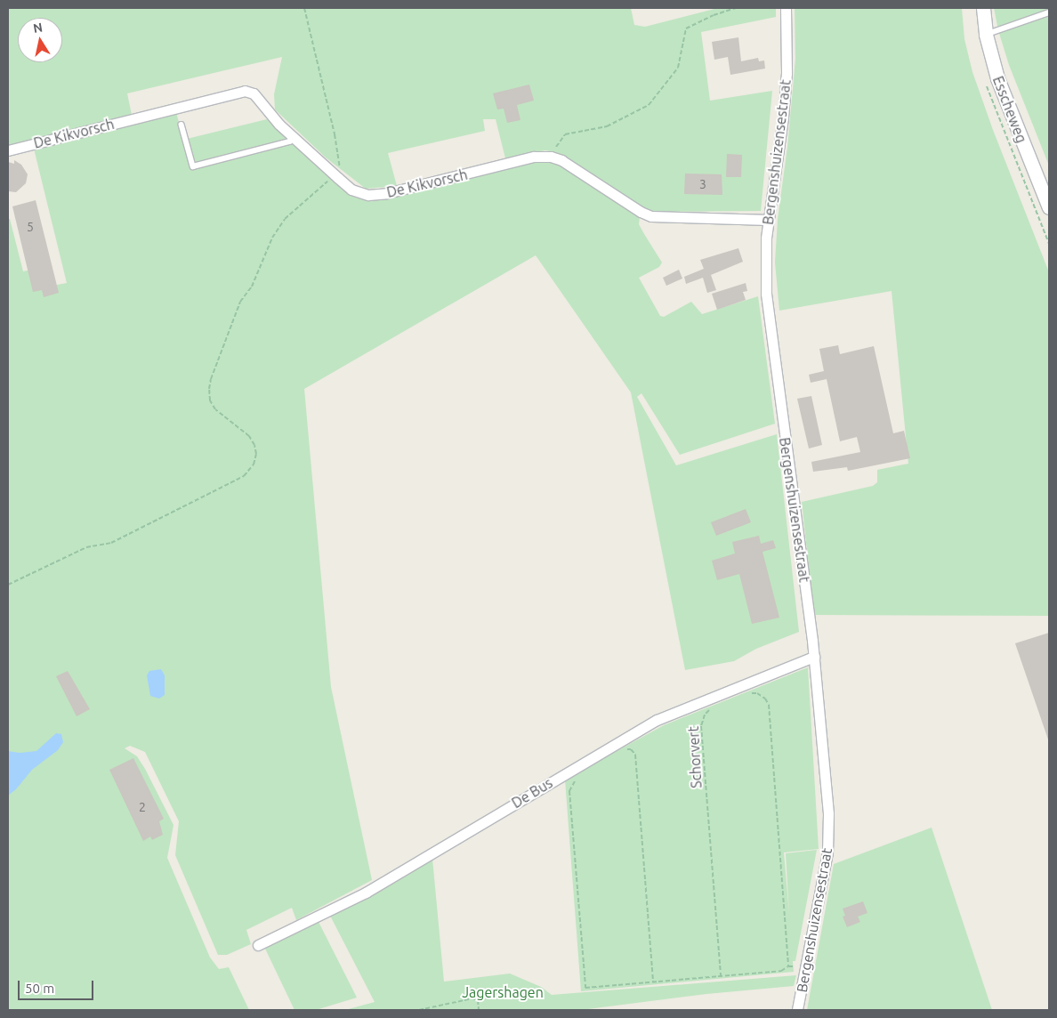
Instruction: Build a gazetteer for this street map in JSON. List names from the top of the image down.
{
  "streets": {
    "street": [
      "Esscheweg",
      "De Kikvorsch",
      "Bergenshuizensestraat",
      "De Bus"
    ],
    "path": ["Schorvert"]
  },
  "crossings": [
    ["De Kikvorsch", "Bergenshuizensestraat"],
    ["Bergenshuizensestraat", "De Bus"]
  ],
  "parks": ["Jagershagen"],
  "house_numbers": ["3", "5", "2"],
  "scale_bar": "50 m",
  "north": "top"
}
